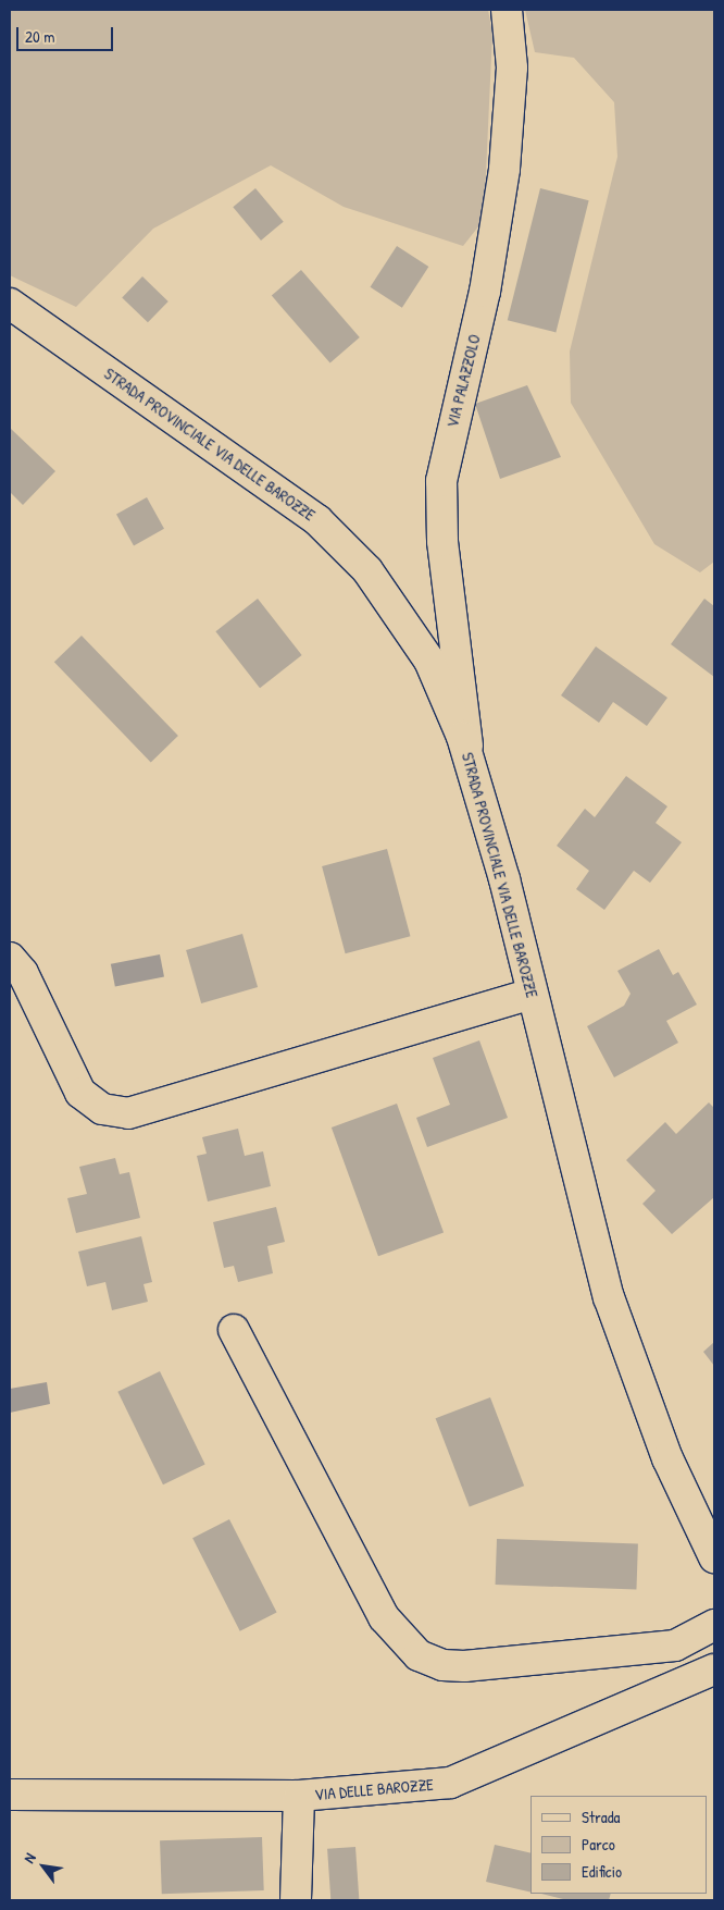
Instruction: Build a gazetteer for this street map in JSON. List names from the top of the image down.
{
  "streets": {
    "street": ["VIA PALAZZOLO", "STRADA PROVINCIALE VIA DELLE BAROZZE", "VIA DELLE BAROZZE"]
  },
  "crossings": [
    ["VIA PALAZZOLO", "STRADA PROVINCIALE VIA DELLE BAROZZE"]
  ],
  "legend": ["Strada", "Parco", "Edificio"],
  "scale_bar": "20 m",
  "north": "top left"
}
